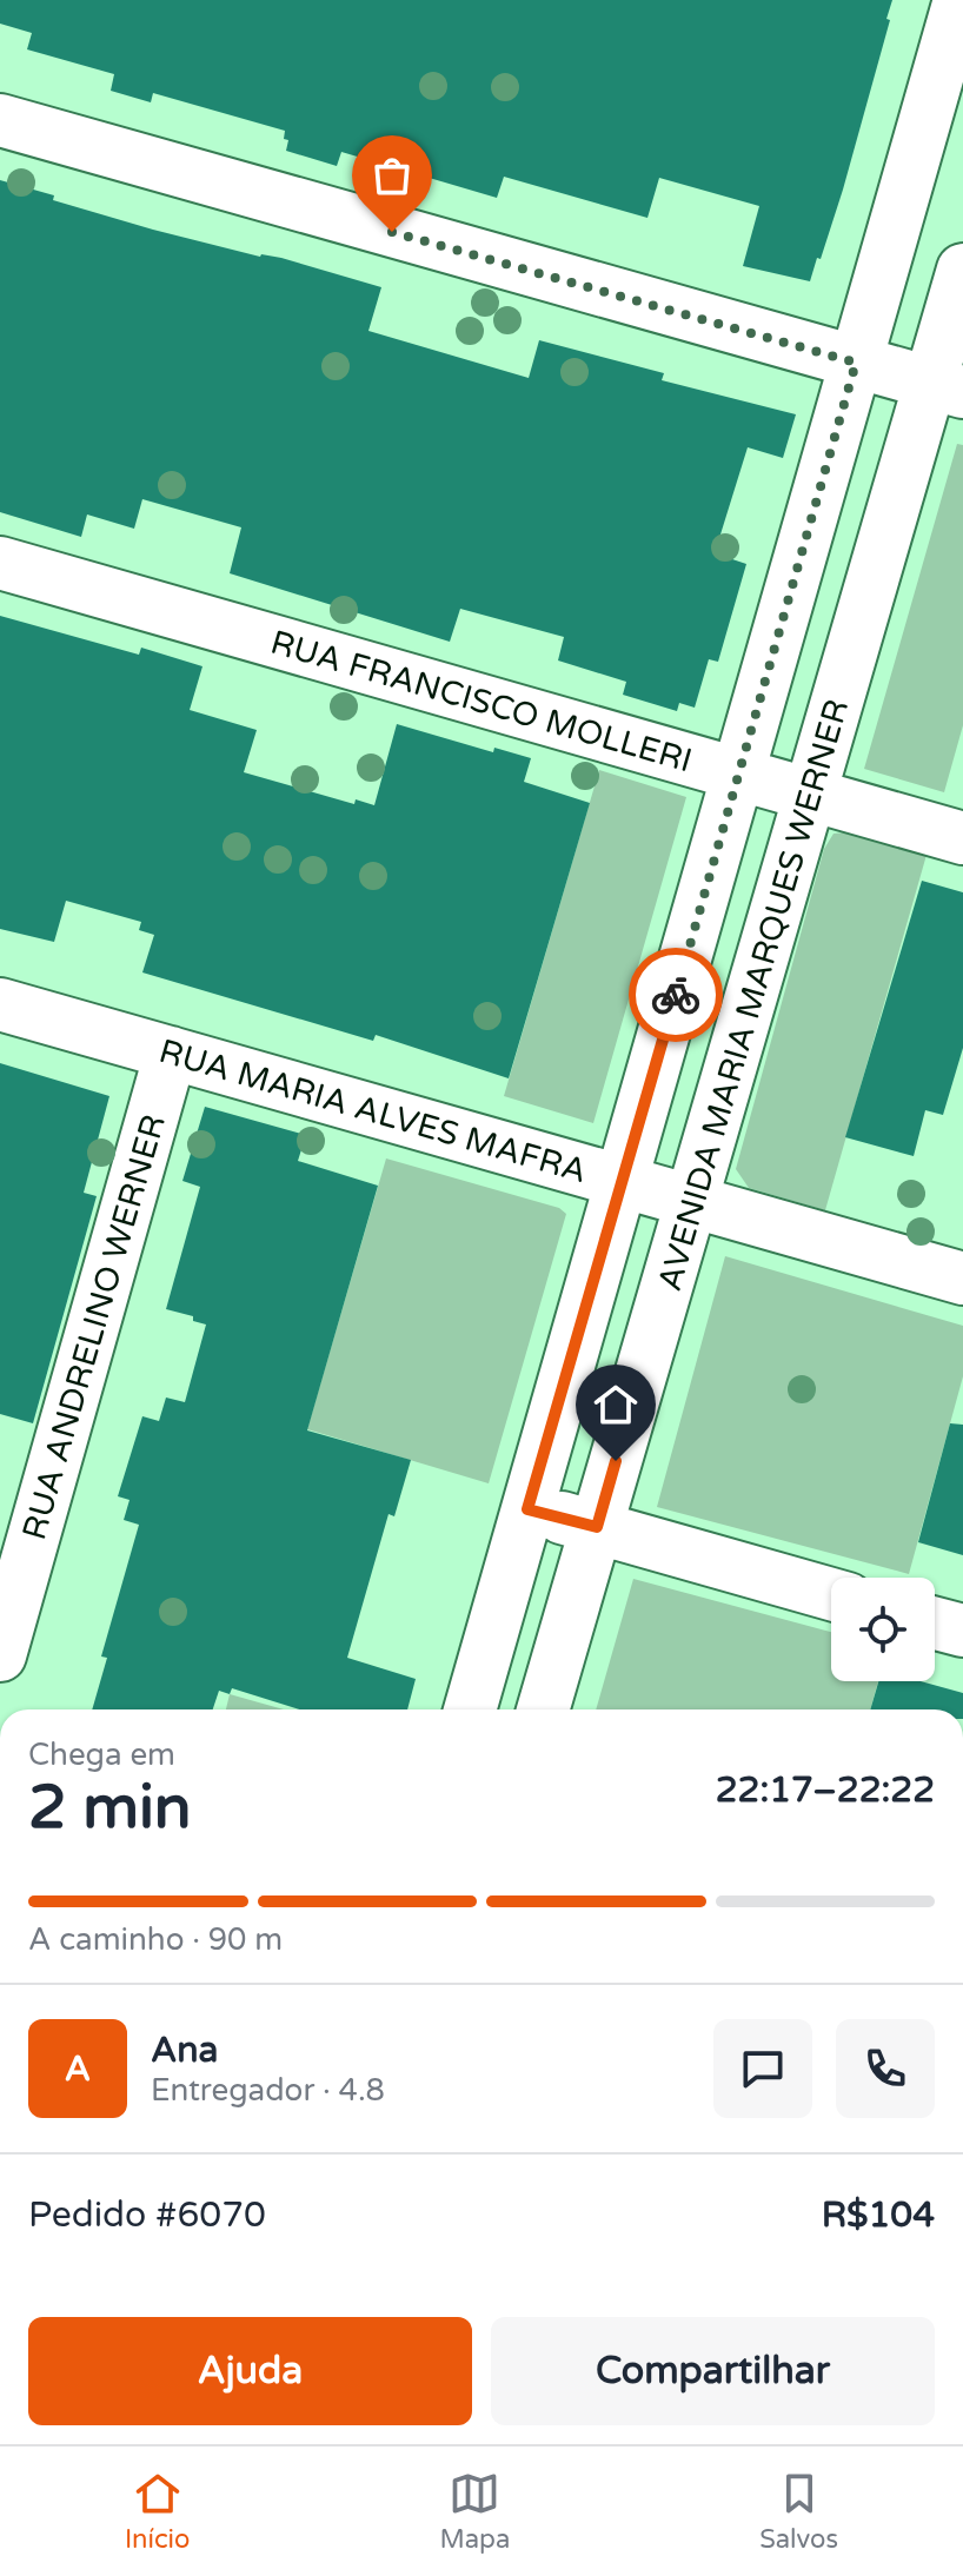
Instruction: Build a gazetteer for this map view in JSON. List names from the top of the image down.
{
  "streets": {
    "street": [
      "RUA FRANCISCO MOLLERI",
      "AVENIDA MARIA MARQUES WERNER",
      "RUA MARIA ALVES MAFRA",
      "RUA ANDRELINO WERNER"
    ]
  },
  "crossings": [
    ["RUA FRANCISCO MOLLERI", "AVENIDA MARIA MARQUES WERNER"],
    ["AVENIDA MARIA MARQUES WERNER", "RUA MARIA ALVES MAFRA"],
    ["RUA MARIA ALVES MAFRA", "RUA ANDRELINO WERNER"]
  ],
  "page": {
    "heading": ["2 min", "Chega em", "22:17–22:22"],
    "panel": [
      "Ana",
      "Entregador · 4.8",
      "Pedido #6070",
      "R$104"
    ],
    "bar": "A caminho · 90 m",
    "round": "A",
    "buttons": ["Ajuda", "Compartilhar"],
    "tabs": ["Início", "Mapa", "Salvos"]
  }
}
